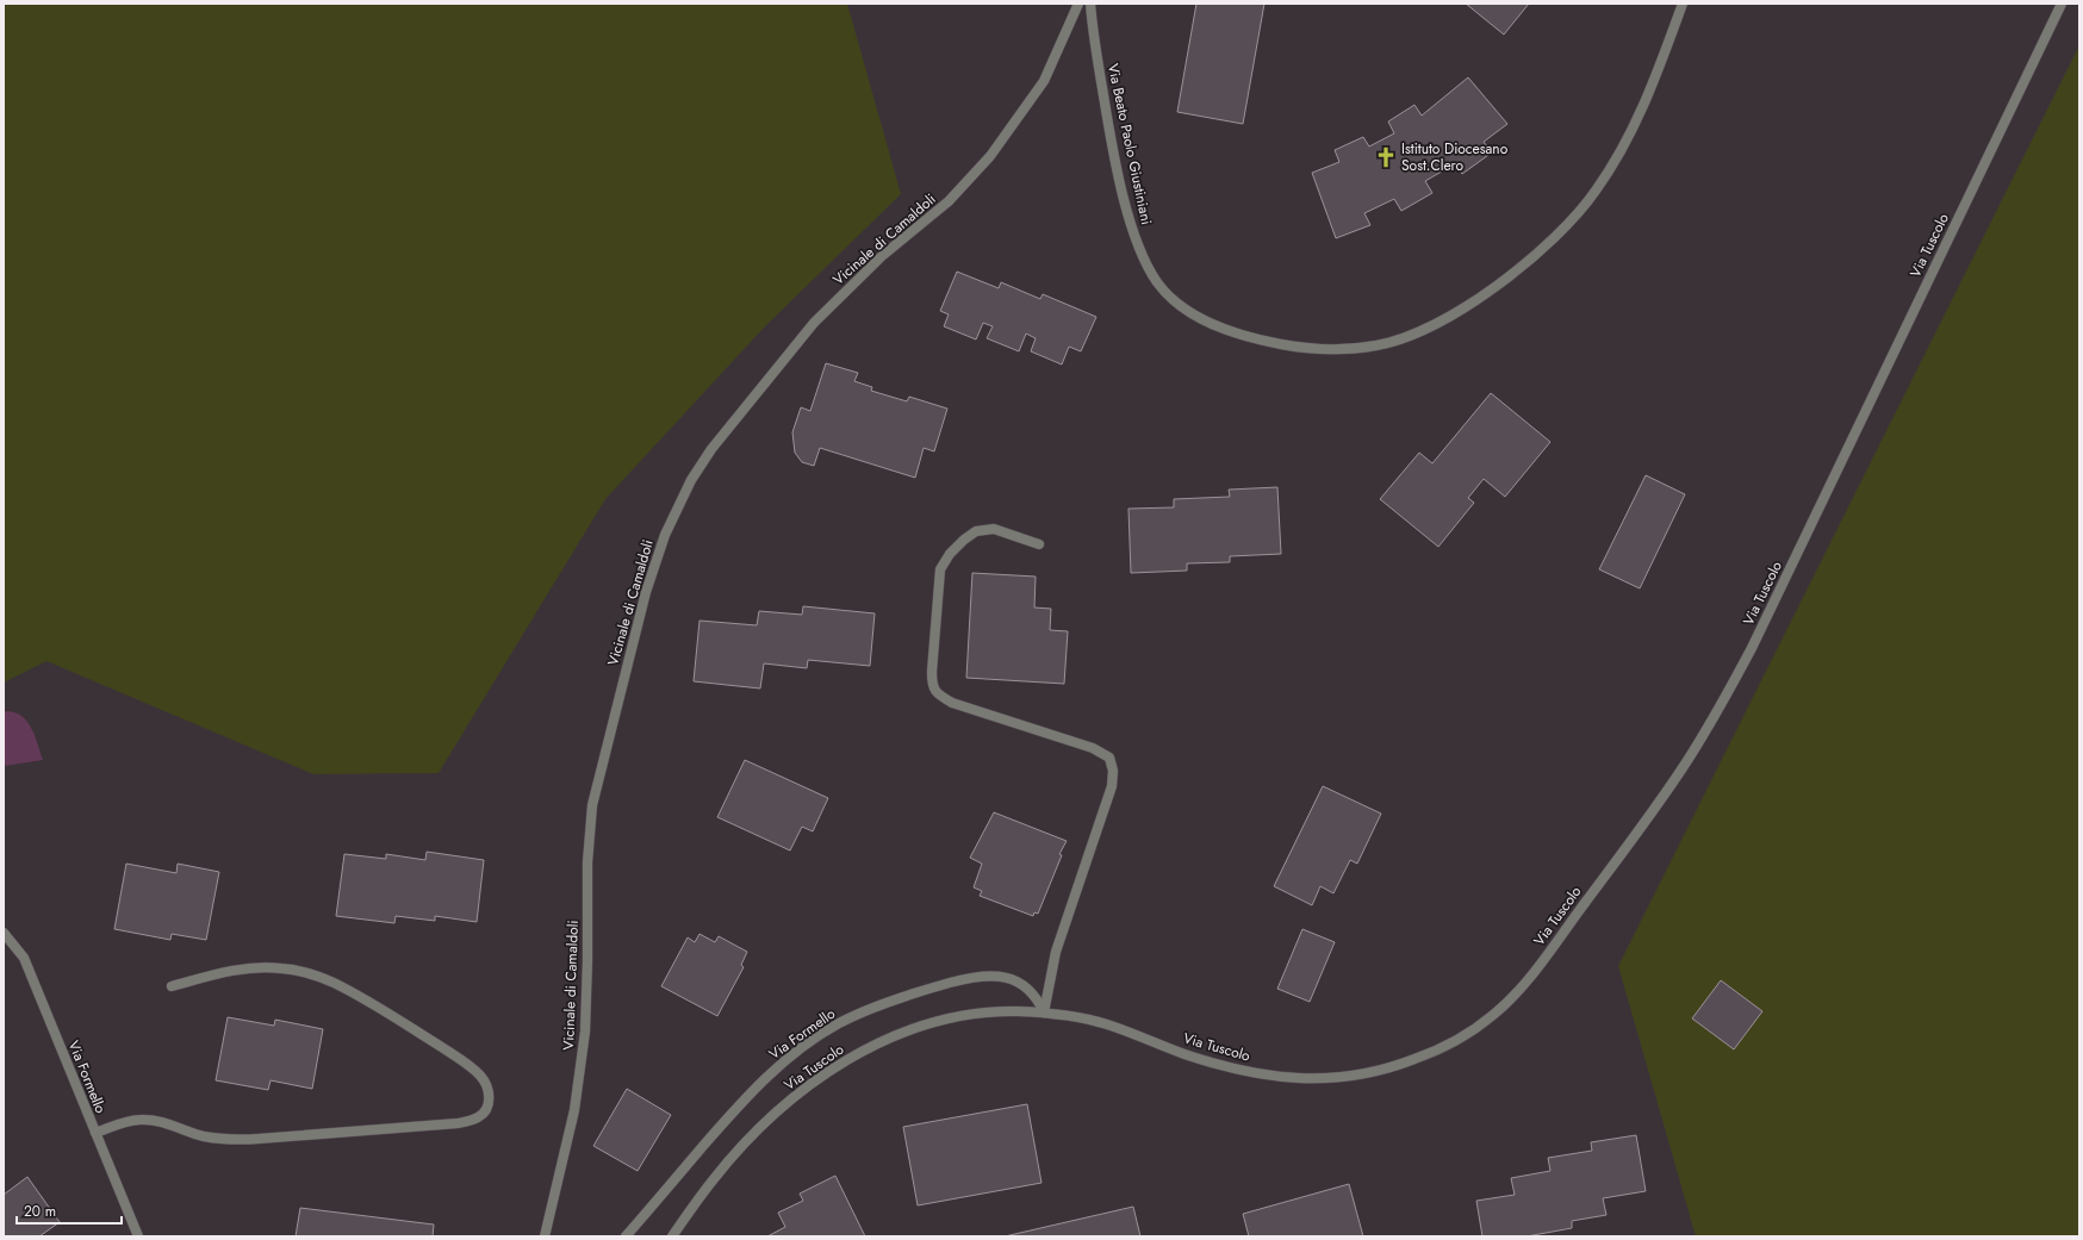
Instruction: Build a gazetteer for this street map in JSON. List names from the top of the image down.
{
  "streets": {
    "street": [
      "Via Beato Paolo Giustiniani",
      "Vicinale di Camaldoli",
      "Via Tuscolo",
      "Via Formello"
    ]
  },
  "crossings": [
    ["Via Tuscolo", "Via Formello"]
  ],
  "places": {
    "church": ["Istituto Diocesano Sost.Clero"]
  },
  "scale_bar": "20 m"
}
